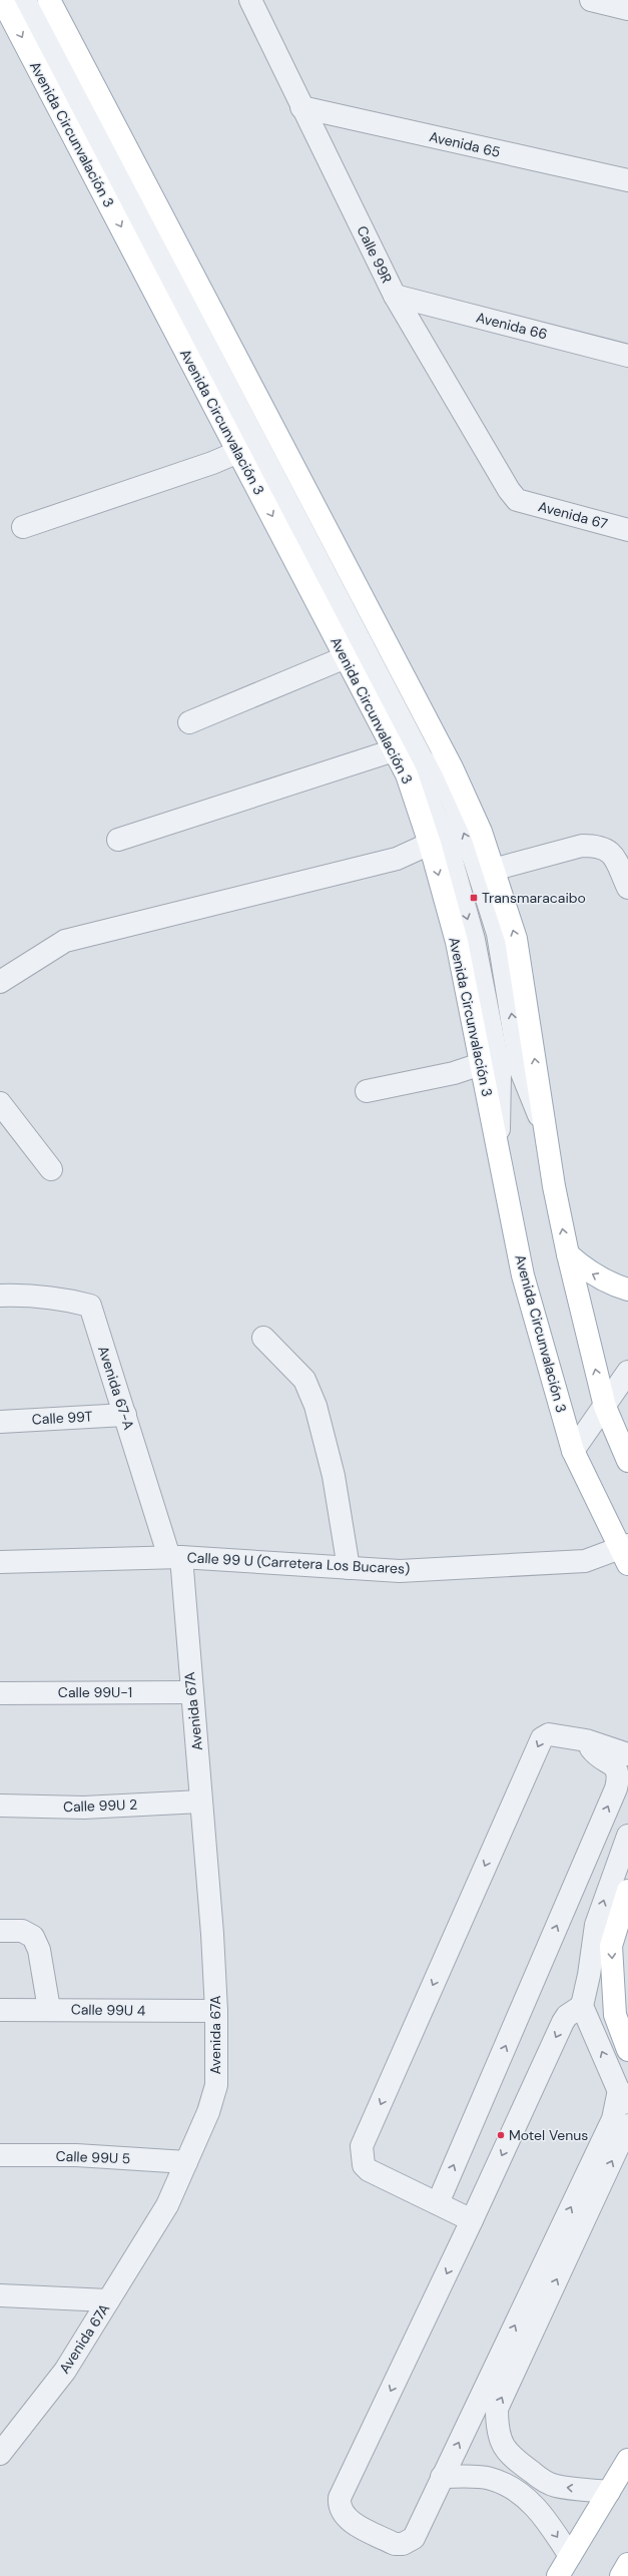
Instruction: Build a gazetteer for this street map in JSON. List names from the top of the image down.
{
  "streets": {
    "main road": ["Avenida Circunvalación 3"],
    "street": [
      "Avenida 65",
      "Calle 99R",
      "Avenida 66",
      "Avenida 67",
      "Avenida 67-A",
      "Calle 99T",
      "Calle 99 U (Carretera Los Bucares)",
      "Calle 99U-1",
      "Avenida 67A",
      "Calle 99U 2",
      "Calle 99U 4",
      "Calle 99U 5"
    ]
  },
  "crossings": [
    ["Avenida Circunvalación 3", "Calle 99 U (Carretera Los Bucares)"],
    ["Avenida 65", "Calle 99R"],
    ["Calle 99R", "Avenida 66"],
    ["Calle 99R", "Avenida 67"],
    ["Avenida 67-A", "Calle 99T"],
    ["Avenida 67-A", "Calle 99 U (Carretera Los Bucares)"],
    ["Avenida 67-A", "Avenida 67A"],
    ["Calle 99 U (Carretera Los Bucares)", "Avenida 67A"],
    ["Calle 99U-1", "Avenida 67A"],
    ["Avenida 67A", "Calle 99U 2"],
    ["Avenida 67A", "Calle 99U 4"],
    ["Avenida 67A", "Calle 99U 5"]
  ],
  "places": {
    "transit": ["Transmaracaibo"],
    "other": ["Motel Venus"]
  }
}
